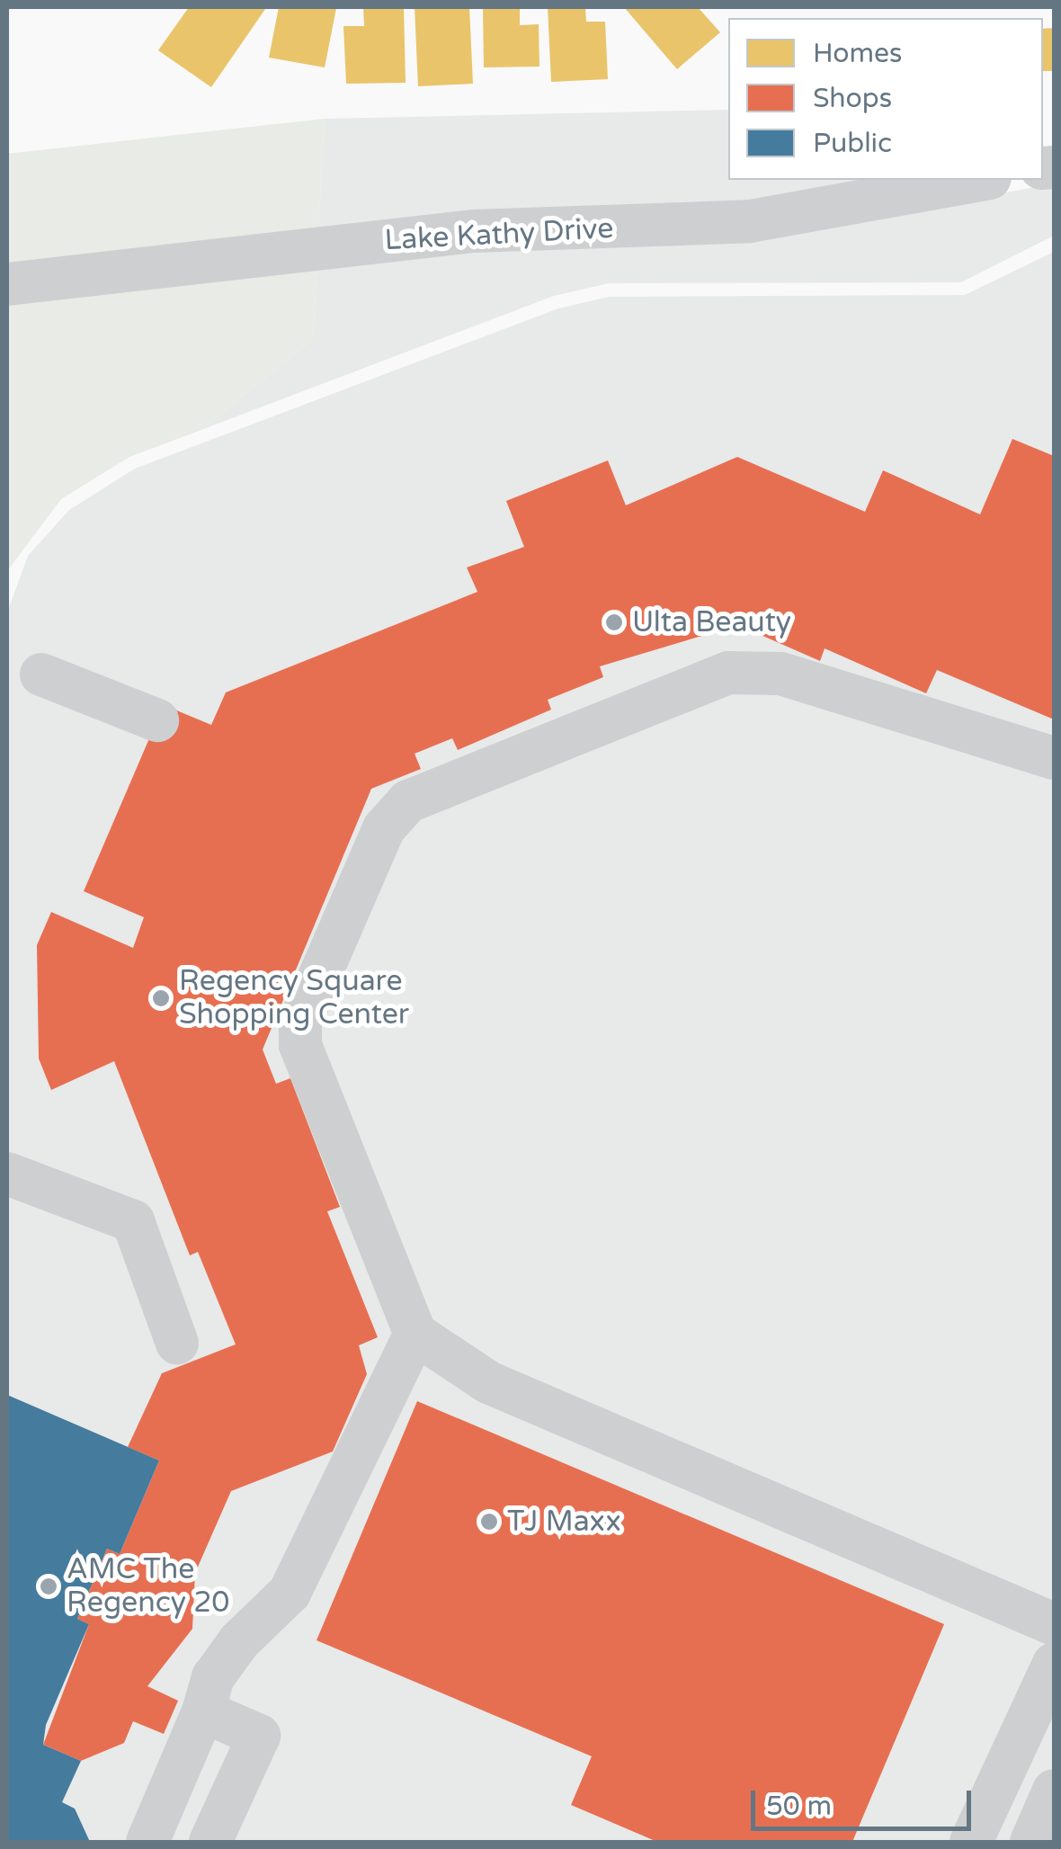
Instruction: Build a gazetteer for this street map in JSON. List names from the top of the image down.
{
  "streets": {
    "street": ["Lake Kathy Drive"]
  },
  "places": [
    "Ulta Beauty",
    "Regency Square Shopping Center",
    "TJ Maxx",
    "AMC The Regency 20"
  ],
  "legend": ["Homes", "Shops", "Public"],
  "scale_bar": "50 m"
}
